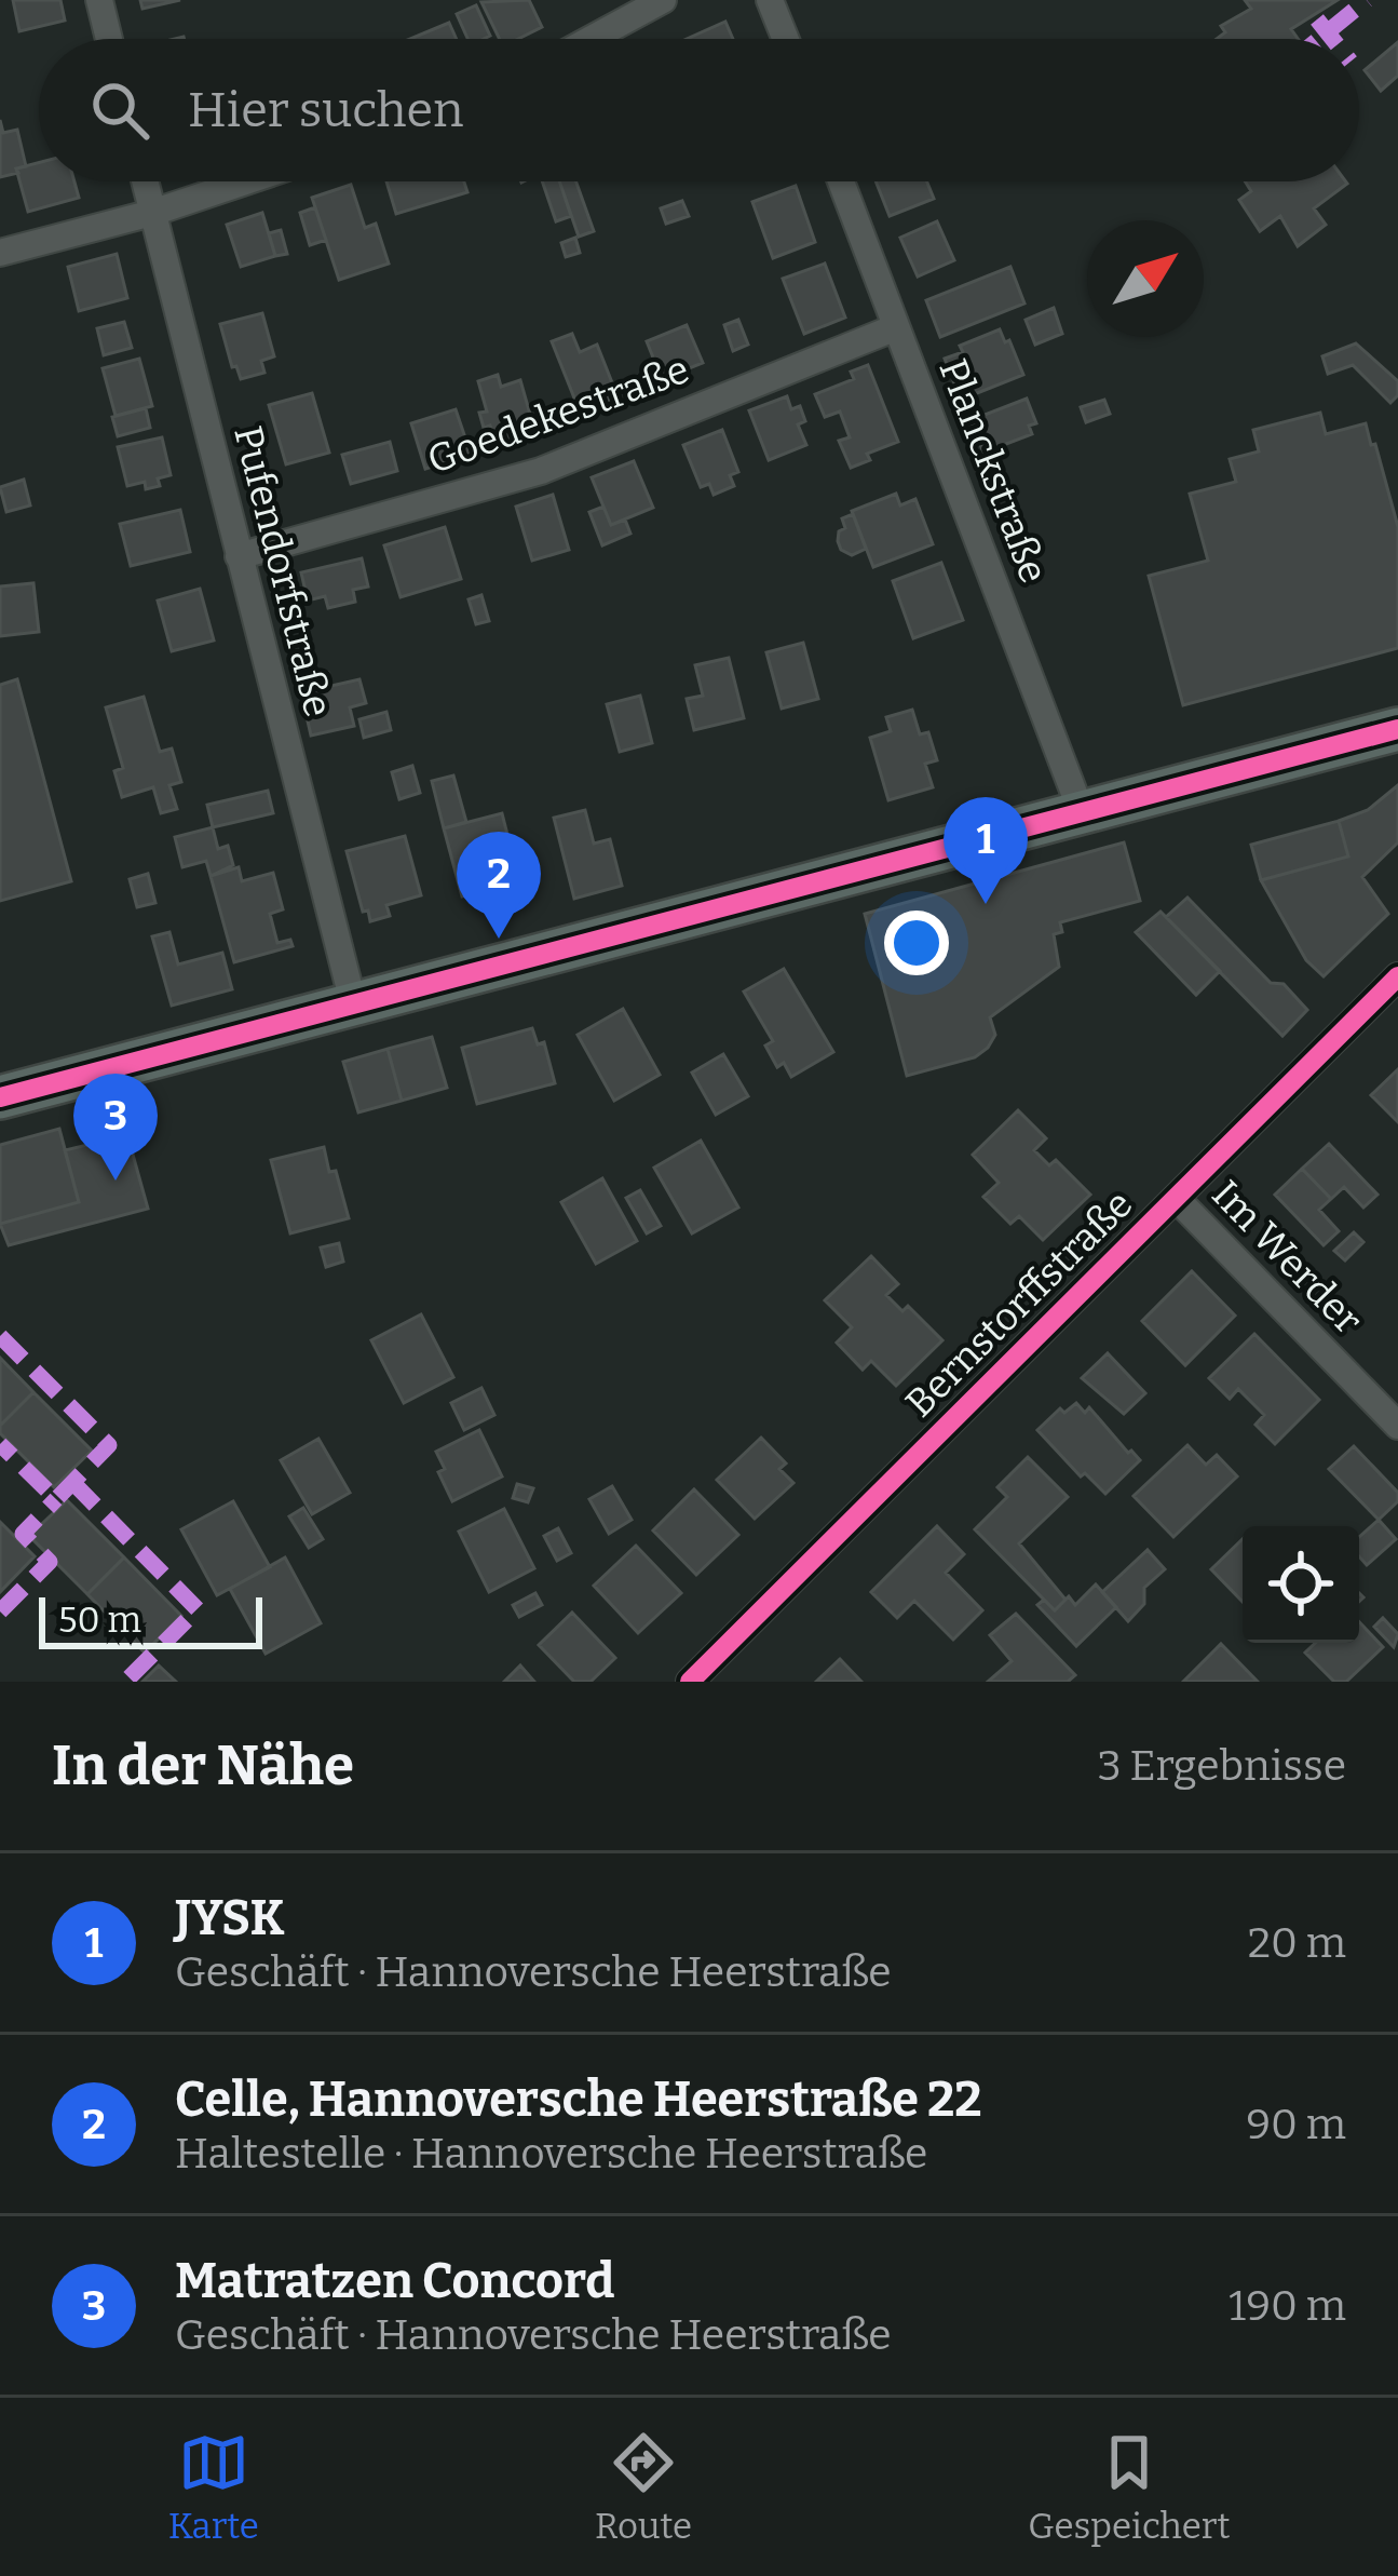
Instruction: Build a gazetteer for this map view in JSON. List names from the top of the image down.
{
  "streets": {
    "street": [
      "Goedekestraße",
      "Planckstraße",
      "Pufendorfstraße",
      "Im Werder",
      "Bernstorffstraße"
    ]
  },
  "crossings": [
    ["Goedekestraße", "Planckstraße"],
    ["Goedekestraße", "Pufendorfstraße"],
    ["Im Werder", "Bernstorffstraße"]
  ],
  "scale_bar": "50 m",
  "north": "top right",
  "page": {
    "search": "Hier suchen",
    "pins": ["1", "2", "3"],
    "scale": "50 m",
    "heading": ["In der Nähe", "3 Ergebnisse"],
    "list": [
      {
        "mark": "1",
        "name": "JYSK",
        "note": "Geschäft · Hannoversche Heerstraße",
        "value": "20 m"
      },
      {
        "mark": "2",
        "name": "Celle, Hannoversche Heerstraße 22",
        "note": "Haltestelle · Hannoversche Heerstraße",
        "value": "90 m"
      },
      {
        "mark": "3",
        "name": "Matratzen Concord",
        "note": "Geschäft · Hannoversche Heerstraße",
        "value": "190 m"
      }
    ],
    "nav": ["Karte", "Route", "Gespeichert"]
  }
}
